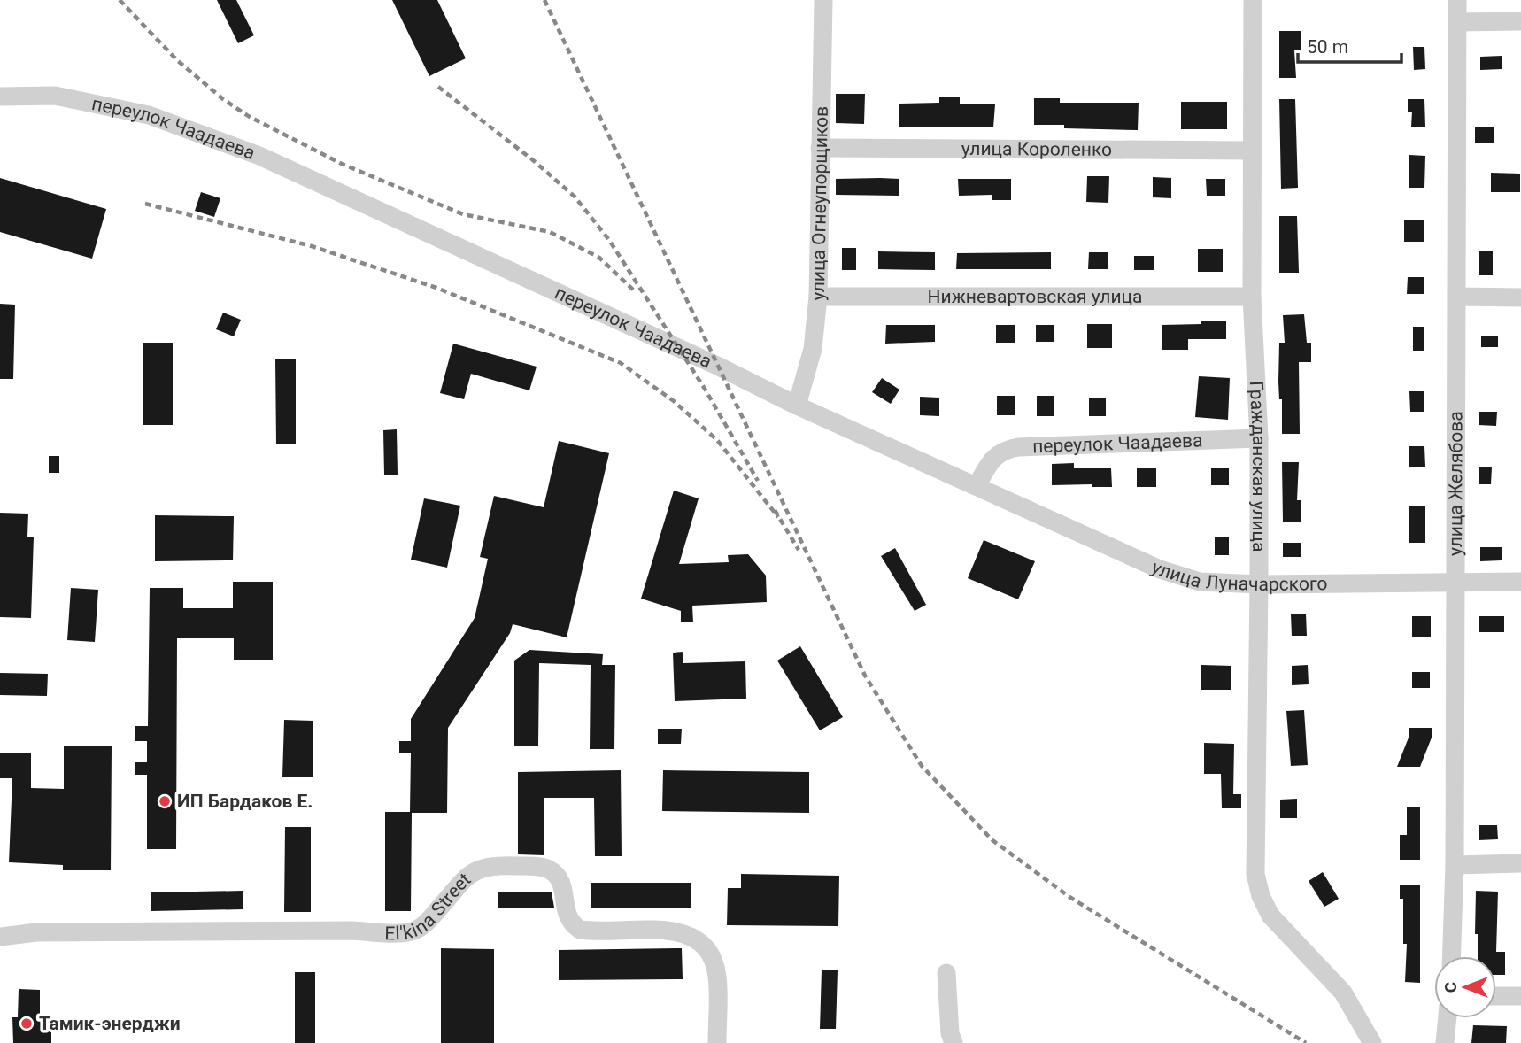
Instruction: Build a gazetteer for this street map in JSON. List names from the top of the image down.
{
  "streets": {
    "street": [
      "переулок Чаадаева",
      "улица Короленко",
      "улица Огнеупорщиков",
      "Нижневартовская улица",
      "Гражданская улица",
      "улица Желябова",
      "улица Луначарского",
      "El'kina Street"
    ]
  },
  "crossings": [
    ["переулок Чаадаева", "улица Огнеупорщиков"],
    ["переулок Чаадаева", "Гражданская улица"],
    ["переулок Чаадаева", "улица Луначарского"],
    ["улица Короленко", "улица Огнеупорщиков"],
    ["улица Короленко", "Гражданская улица"],
    ["улица Огнеупорщиков", "Нижневартовская улица"],
    ["Нижневартовская улица", "Гражданская улица"],
    ["Гражданская улица", "улица Луначарского"],
    ["улица Желябова", "улица Луначарского"]
  ],
  "places": ["ИП Бардаков Е.", "Тамик-энерджи"],
  "scale_bar": "50 m",
  "north": "left"
}
